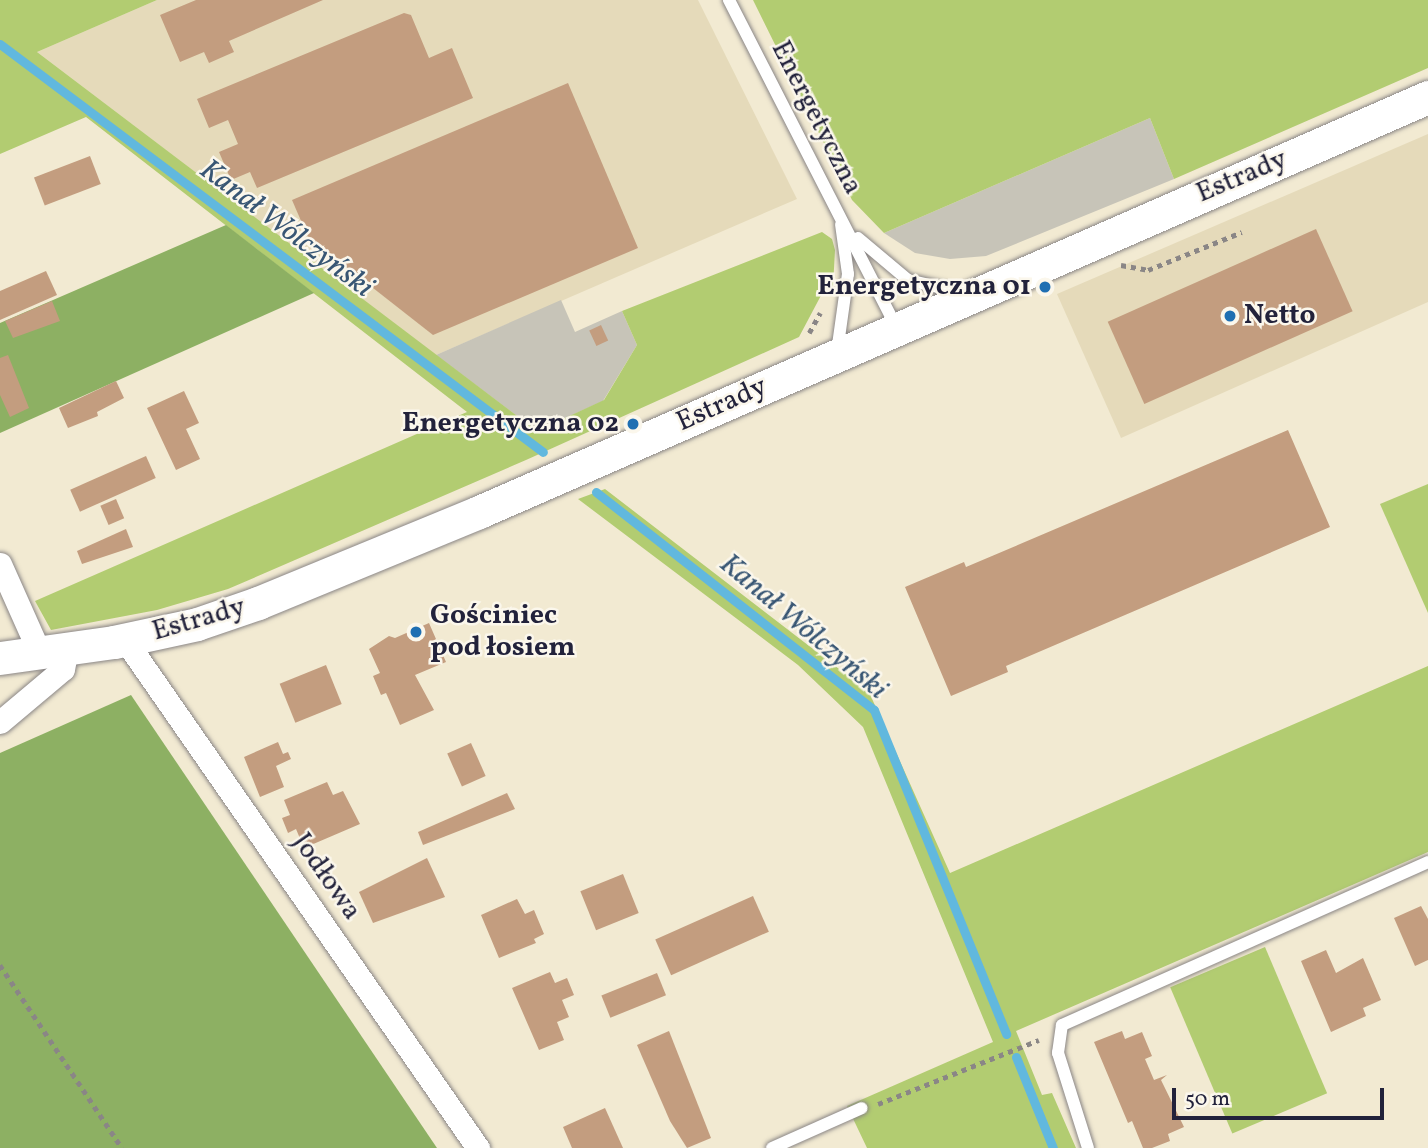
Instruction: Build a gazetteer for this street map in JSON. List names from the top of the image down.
{
  "streets": {
    "main road": ["Estrady"],
    "street": ["Jodłowa"],
    "lane": ["Energetyczna"]
  },
  "crossings": [
    ["Energetyczna", "Estrady"],
    ["Estrady", "Jodłowa"]
  ],
  "water": ["Kanał Wólczyński"],
  "places": [
    "Energetyczna 01",
    "Netto",
    "Energetyczna 02",
    "Gościniec pod łosiem"
  ],
  "scale_bar": "50 m"
}
